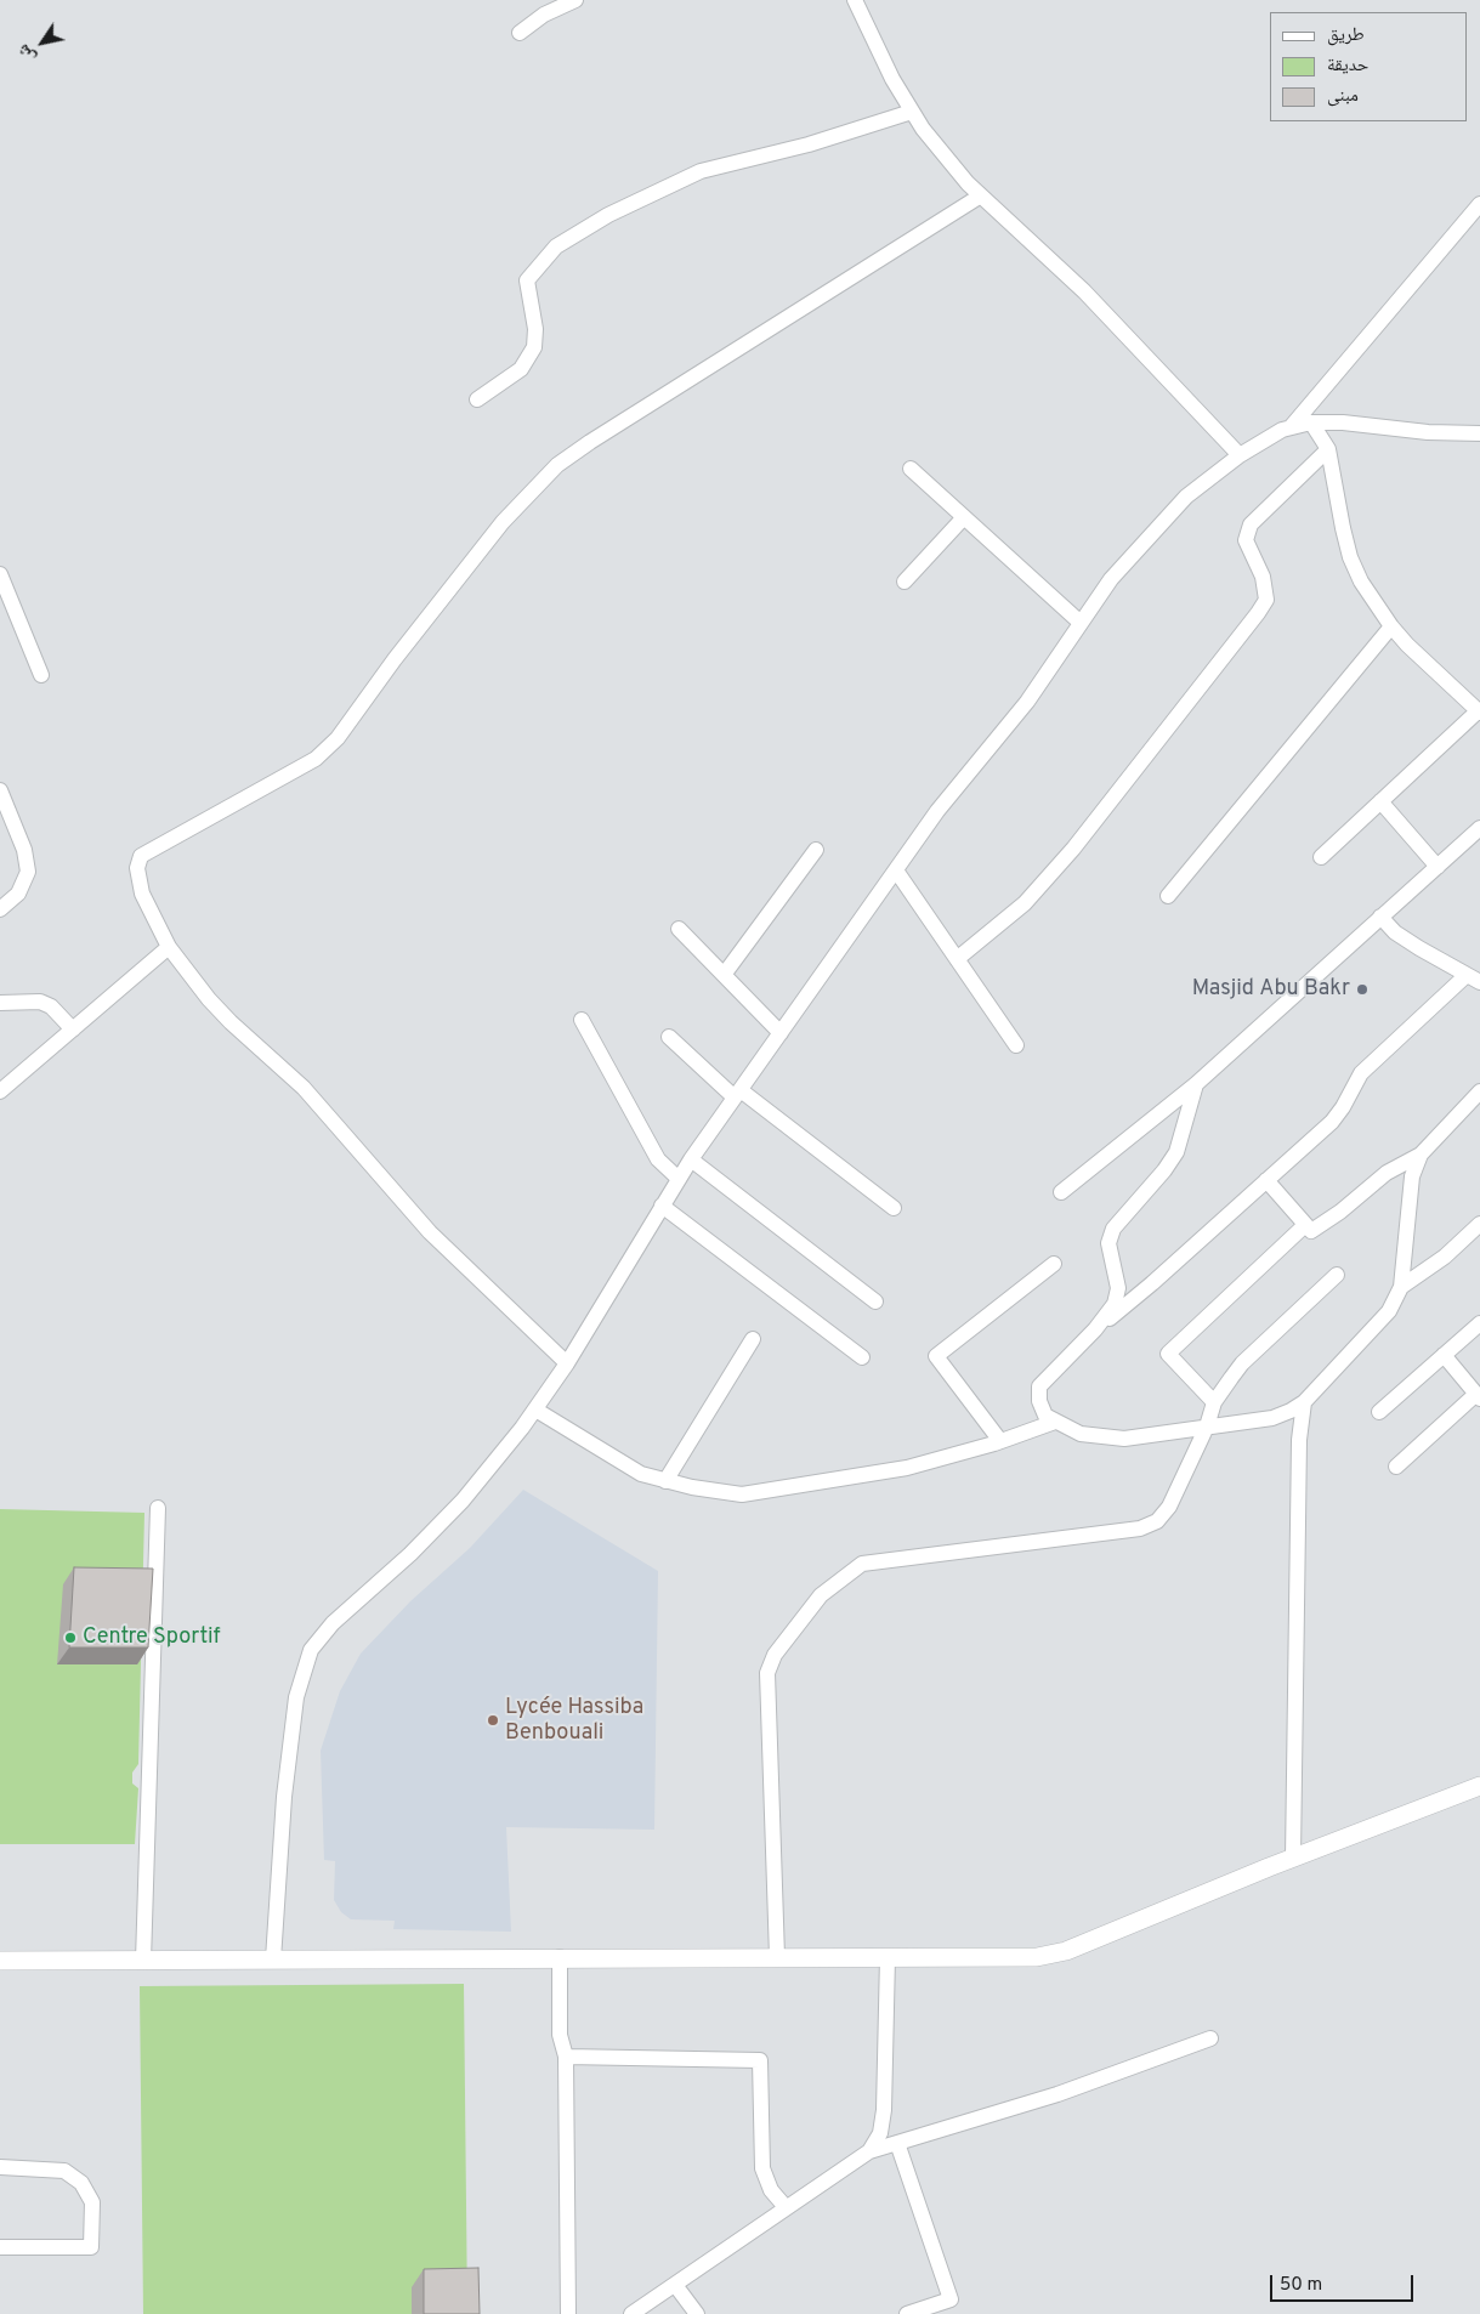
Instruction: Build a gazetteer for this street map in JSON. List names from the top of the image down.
{
  "places": ["Masjid Abu Bakr", "Centre Sportif", "Lycée Hassiba Benbouali"],
  "legend": ["طريق", "حديقة", "مبنى"],
  "scale_bar": "50 m",
  "north": "bottom left"
}
